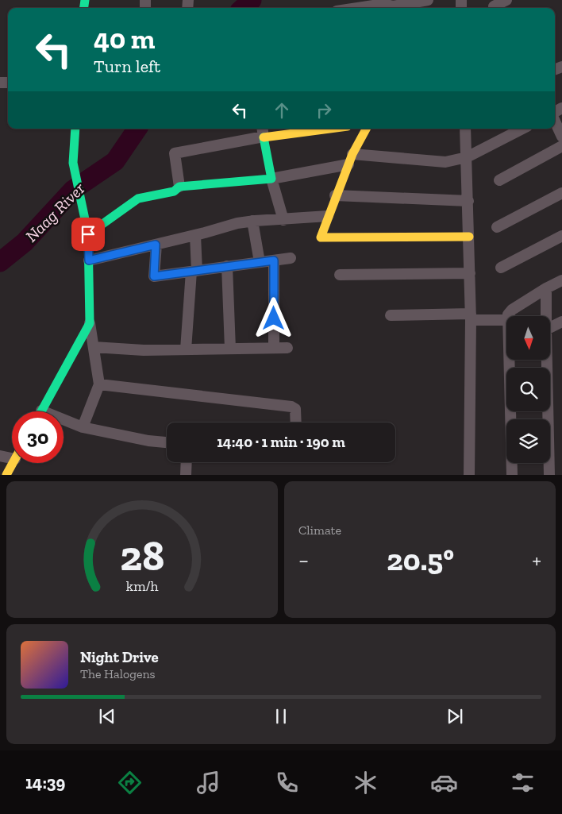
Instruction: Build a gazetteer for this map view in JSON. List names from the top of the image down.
{
  "water": ["Naag River"],
  "north": "bottom",
  "page": {
    "turn": ["40 m", "Turn left"],
    "limit": "30",
    "trip": "14:40 · 1 min · 190 m",
    "tile": "Climate",
    "heat": ["−", "20.5°", "+"],
    "song": ["Night Drive", "The Halogens"],
    "tabs": "14:39",
    "gauge": ["28", "km/h"]
  }
}
